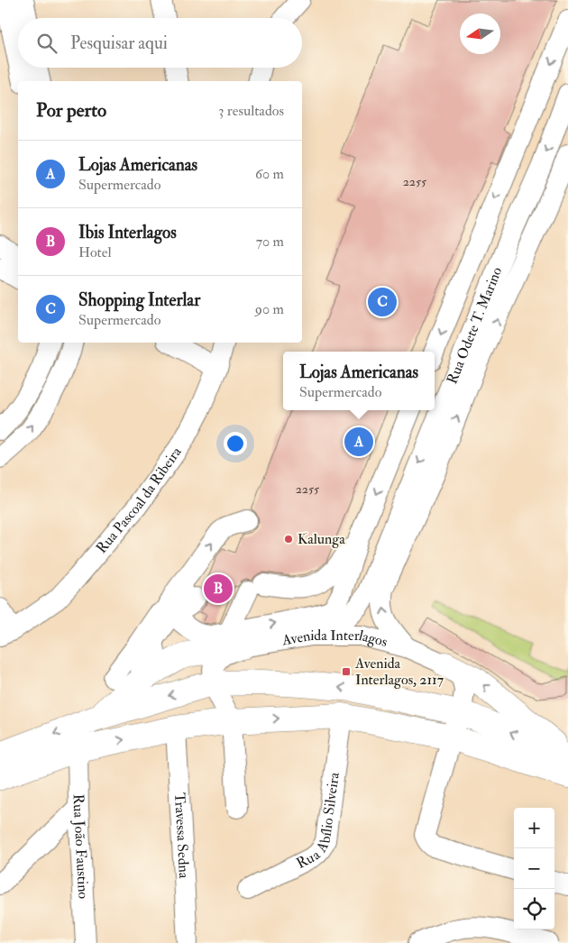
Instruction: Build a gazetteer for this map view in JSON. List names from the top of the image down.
{
  "streets": {
    "street": [
      "Rua Odete T. Marino",
      "Rua Pascoal da Ribeira",
      "Avenida Interlagos",
      "Rua Abílio Silveira",
      "Travessa Sedna",
      "Rua João Faustino"
    ]
  },
  "crossings": [
    ["Rua Odete T. Marino", "Avenida Interlagos"]
  ],
  "places": {
    "other": ["Kalunga"],
    "transit": ["Avenida Interlagos, 2117"]
  },
  "house_numbers": ["2255", "2255"],
  "north": "left",
  "page": {
    "search": "Pesquisar aqui",
    "heading": ["Por perto", "3 resultados"],
    "list": [
      {
        "mark": "A",
        "name": "Lojas Americanas",
        "note": "Supermercado",
        "value": "60 m"
      },
      {
        "mark": "B",
        "name": "Ibis Interlagos",
        "note": "Hotel",
        "value": "70 m"
      },
      {
        "mark": "C",
        "name": "Shopping Interlar",
        "note": "Supermercado",
        "value": "90 m"
      }
    ],
    "pins": ["C", "A", "B"],
    "popup": ["Lojas Americanas", "Supermercado"],
    "map_buttons": ["+", "−"]
  }
}
